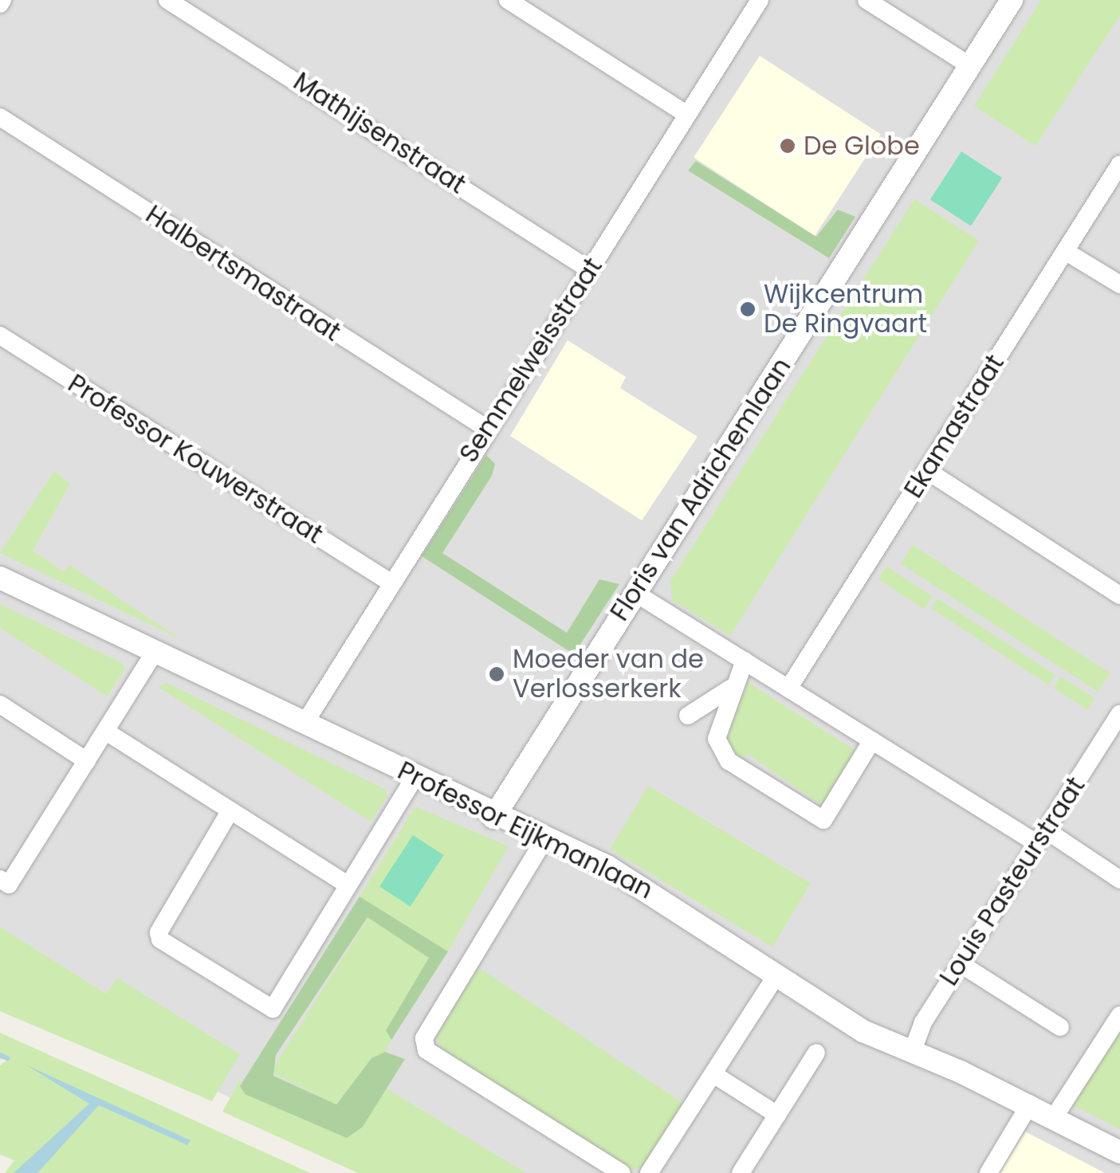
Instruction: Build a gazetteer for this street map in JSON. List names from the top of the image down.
{
  "streets": {
    "street": [
      "Mathijsenstraat",
      "Halbertsmastraat",
      "Semmelweisstraat",
      "Ekamastraat",
      "Professor Kouwerstraat",
      "Floris van Adrichemlaan",
      "Professor Eijkmanlaan",
      "Louis Pasteurstraat"
    ]
  },
  "crossings": [
    ["Mathijsenstraat", "Semmelweisstraat"],
    ["Halbertsmastraat", "Semmelweisstraat"],
    ["Semmelweisstraat", "Professor Kouwerstraat"],
    ["Semmelweisstraat", "Professor Eijkmanlaan"],
    ["Floris van Adrichemlaan", "Professor Eijkmanlaan"],
    ["Professor Eijkmanlaan", "Louis Pasteurstraat"]
  ],
  "places": ["De Globe", "Wijkcentrum De Ringvaart", "Moeder van de Verlosserkerk"]
}
